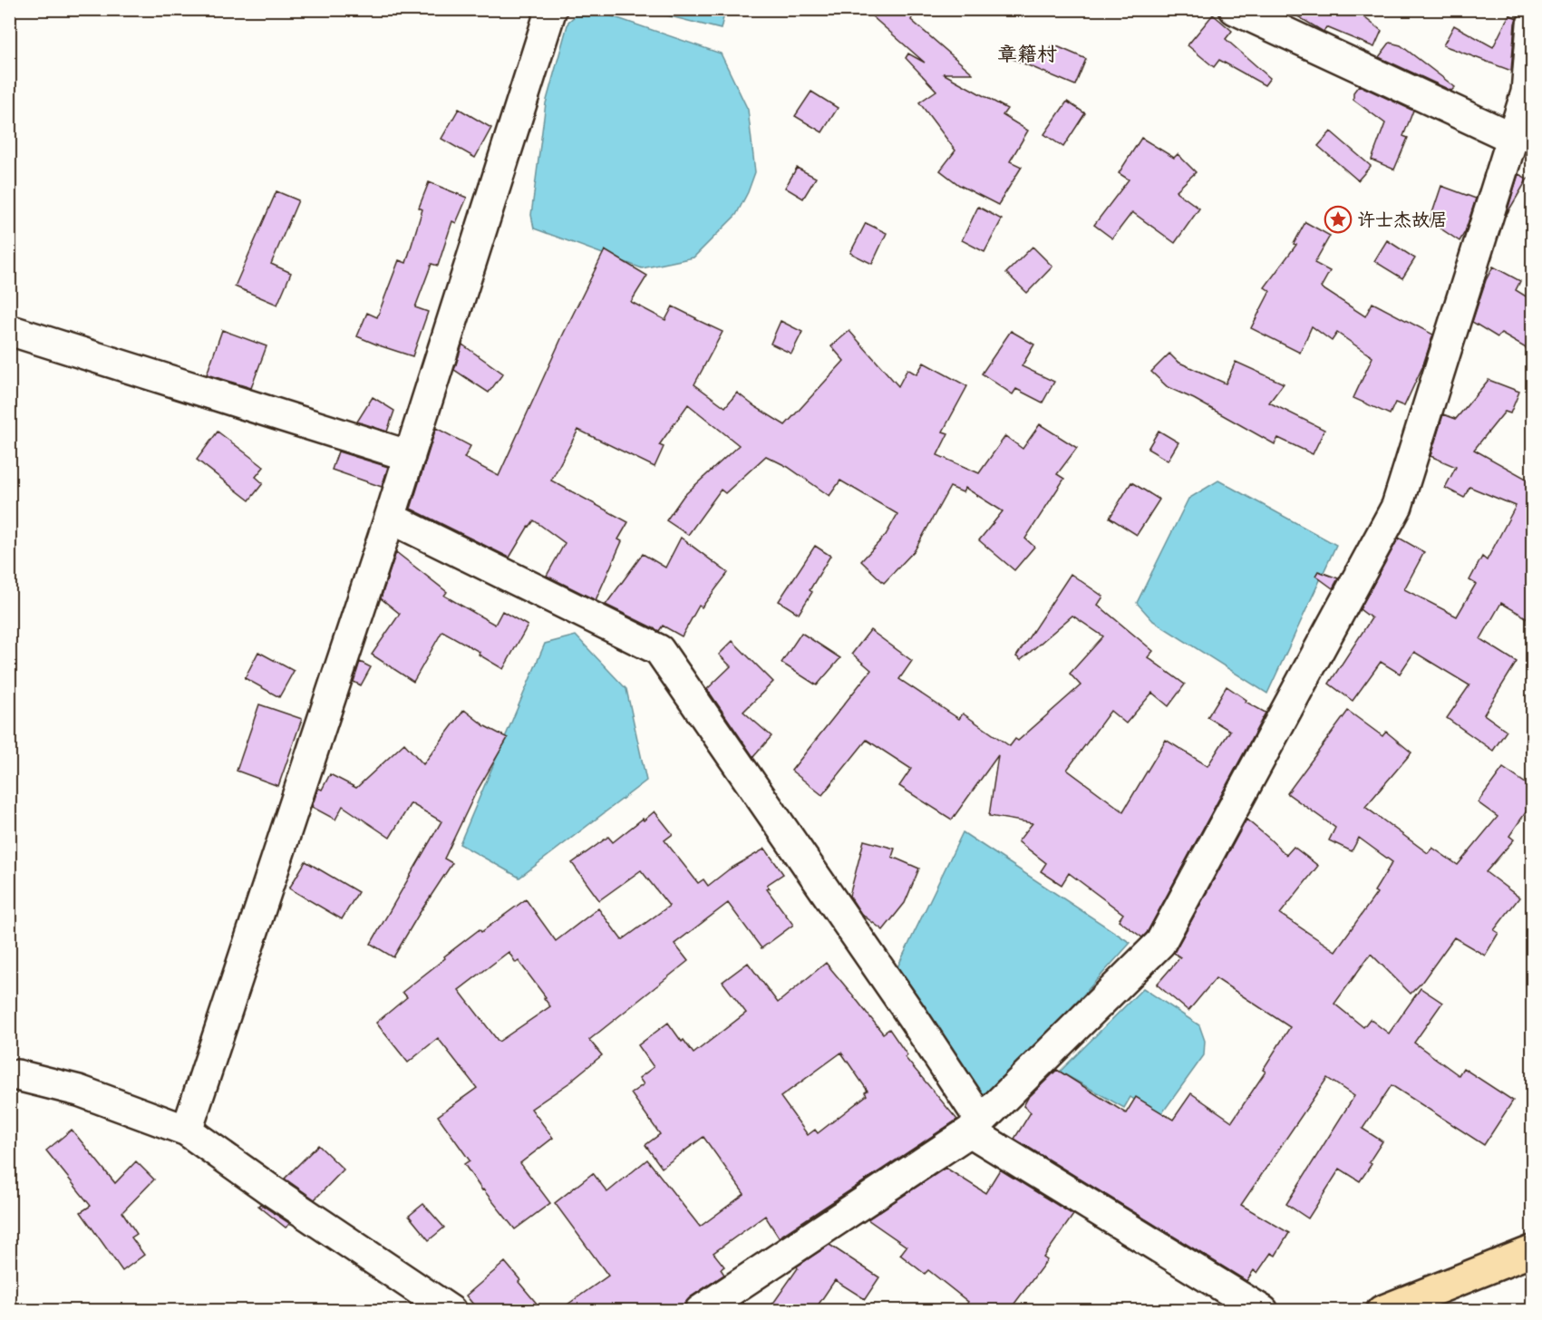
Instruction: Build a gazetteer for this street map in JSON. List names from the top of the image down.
{
  "districts": ["章籍村"],
  "places": {
    "place": ["许士杰故居"]
  }
}
